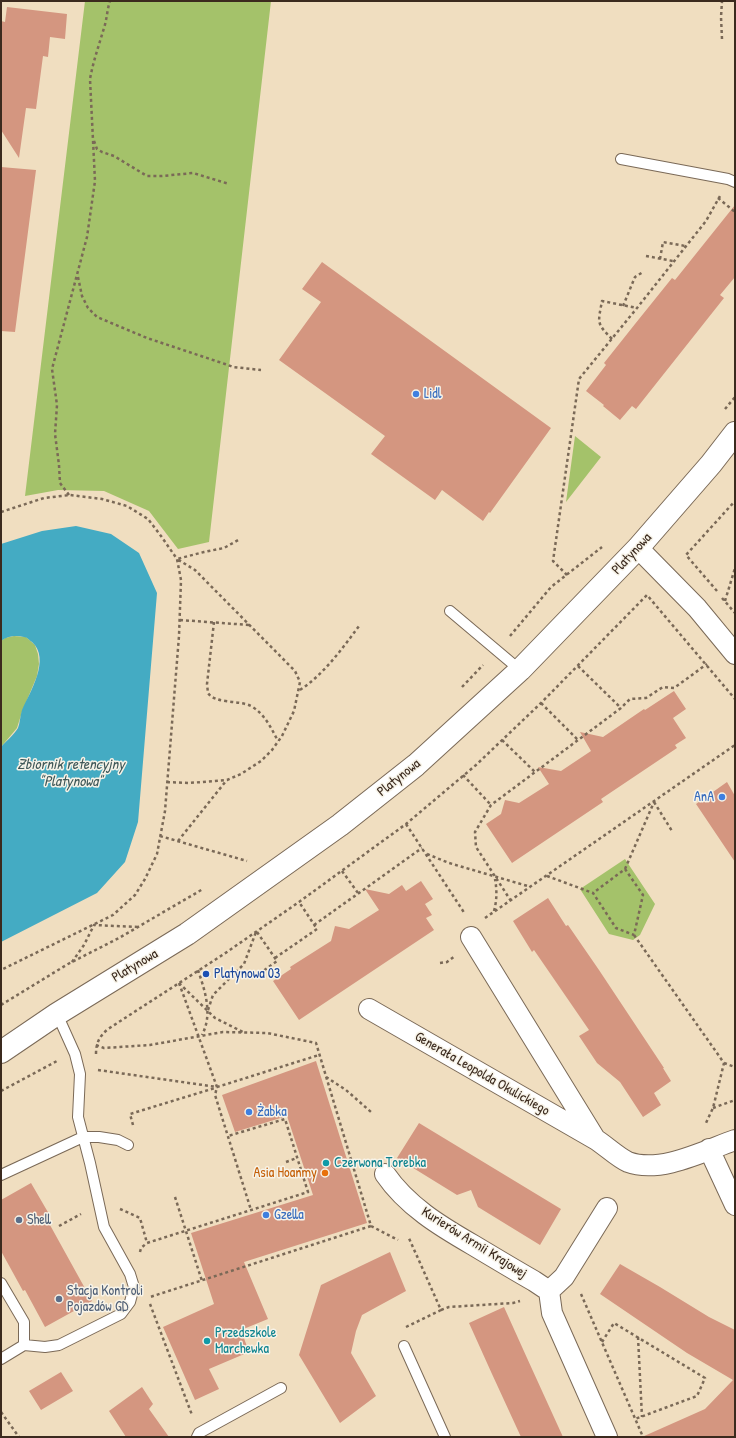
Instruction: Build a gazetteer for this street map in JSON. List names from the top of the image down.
{
  "streets": {
    "street": ["Platynowa", "Generała Leopolda Okulickiego", "Kurierów Armii Krajowej"]
  },
  "water": ["Zbiornik retencyjny \"Platynowa\""],
  "places": [
    "Lidl",
    "AnA",
    "Platynowa 03",
    "Żabka",
    "Czerwona Torebka",
    "Asia Hoanmy",
    "Gzella",
    "Shell",
    "Stacja Kontroli Pojazdów GD",
    "Przedszkole Marchewka"
  ]
}
